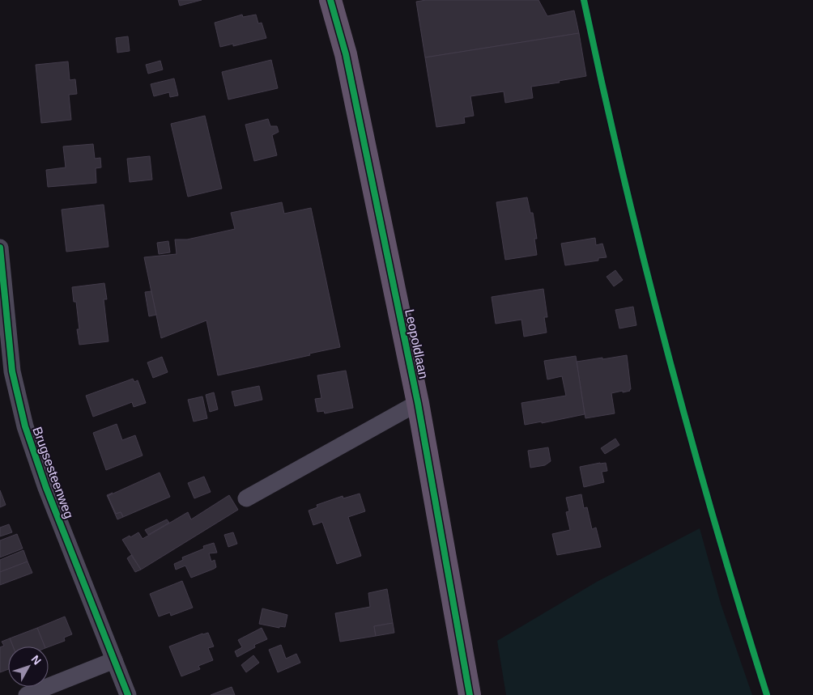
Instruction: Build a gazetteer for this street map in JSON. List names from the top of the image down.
{
  "streets": {
    "main road": ["Leopoldlaan"],
    "street": ["Brugsesteenweg"]
  },
  "north": "top right"
}
